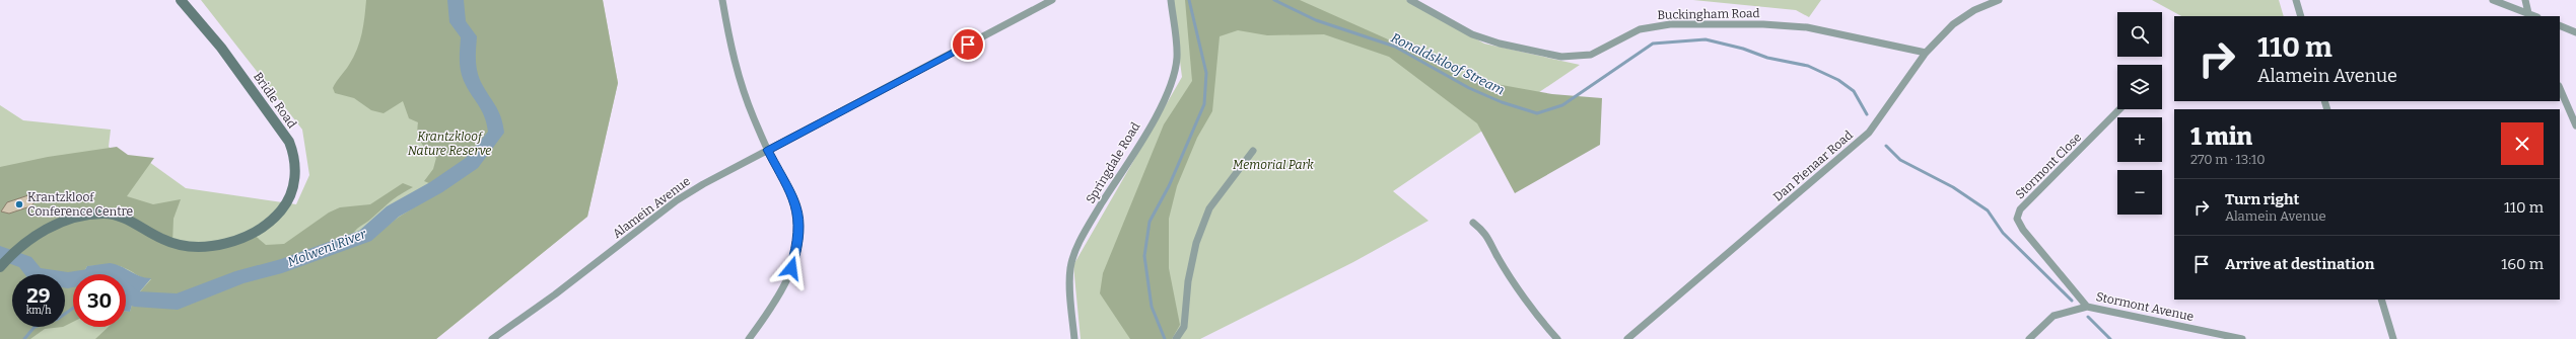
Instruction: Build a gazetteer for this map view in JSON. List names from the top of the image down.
{
  "streets": {
    "main road": ["Bridle Road"],
    "street": [
      "Buckingham Road",
      "Springdale Road",
      "Dan Pienaar Road",
      "Stormont Close",
      "Alamein Avenue",
      "Stormont Avenue"
    ]
  },
  "crossings": [
    ["Buckingham Road", "Dan Pienaar Road"],
    ["Stormont Close", "Stormont Avenue"]
  ],
  "water": ["Ronaldskloof Stream", "Molweni River"],
  "parks": ["Krantzkloof Nature Reserve", "Memorial Park"],
  "places": ["Krantzkloof Conference Centre"],
  "page": {
    "map_buttons": ["+", "−"],
    "turn": ["110 m", "Alamein Avenue"],
    "heading": ["1 min", "270 m · 13:10"],
    "list": [
      {
        "name": "Turn right",
        "note": "Alamein Avenue",
        "value": "110 m"
      },
      {
        "name": "Arrive at destination",
        "value": "160 m"
      }
    ],
    "speed": "29 km/h",
    "limit": "30"
  }
}
